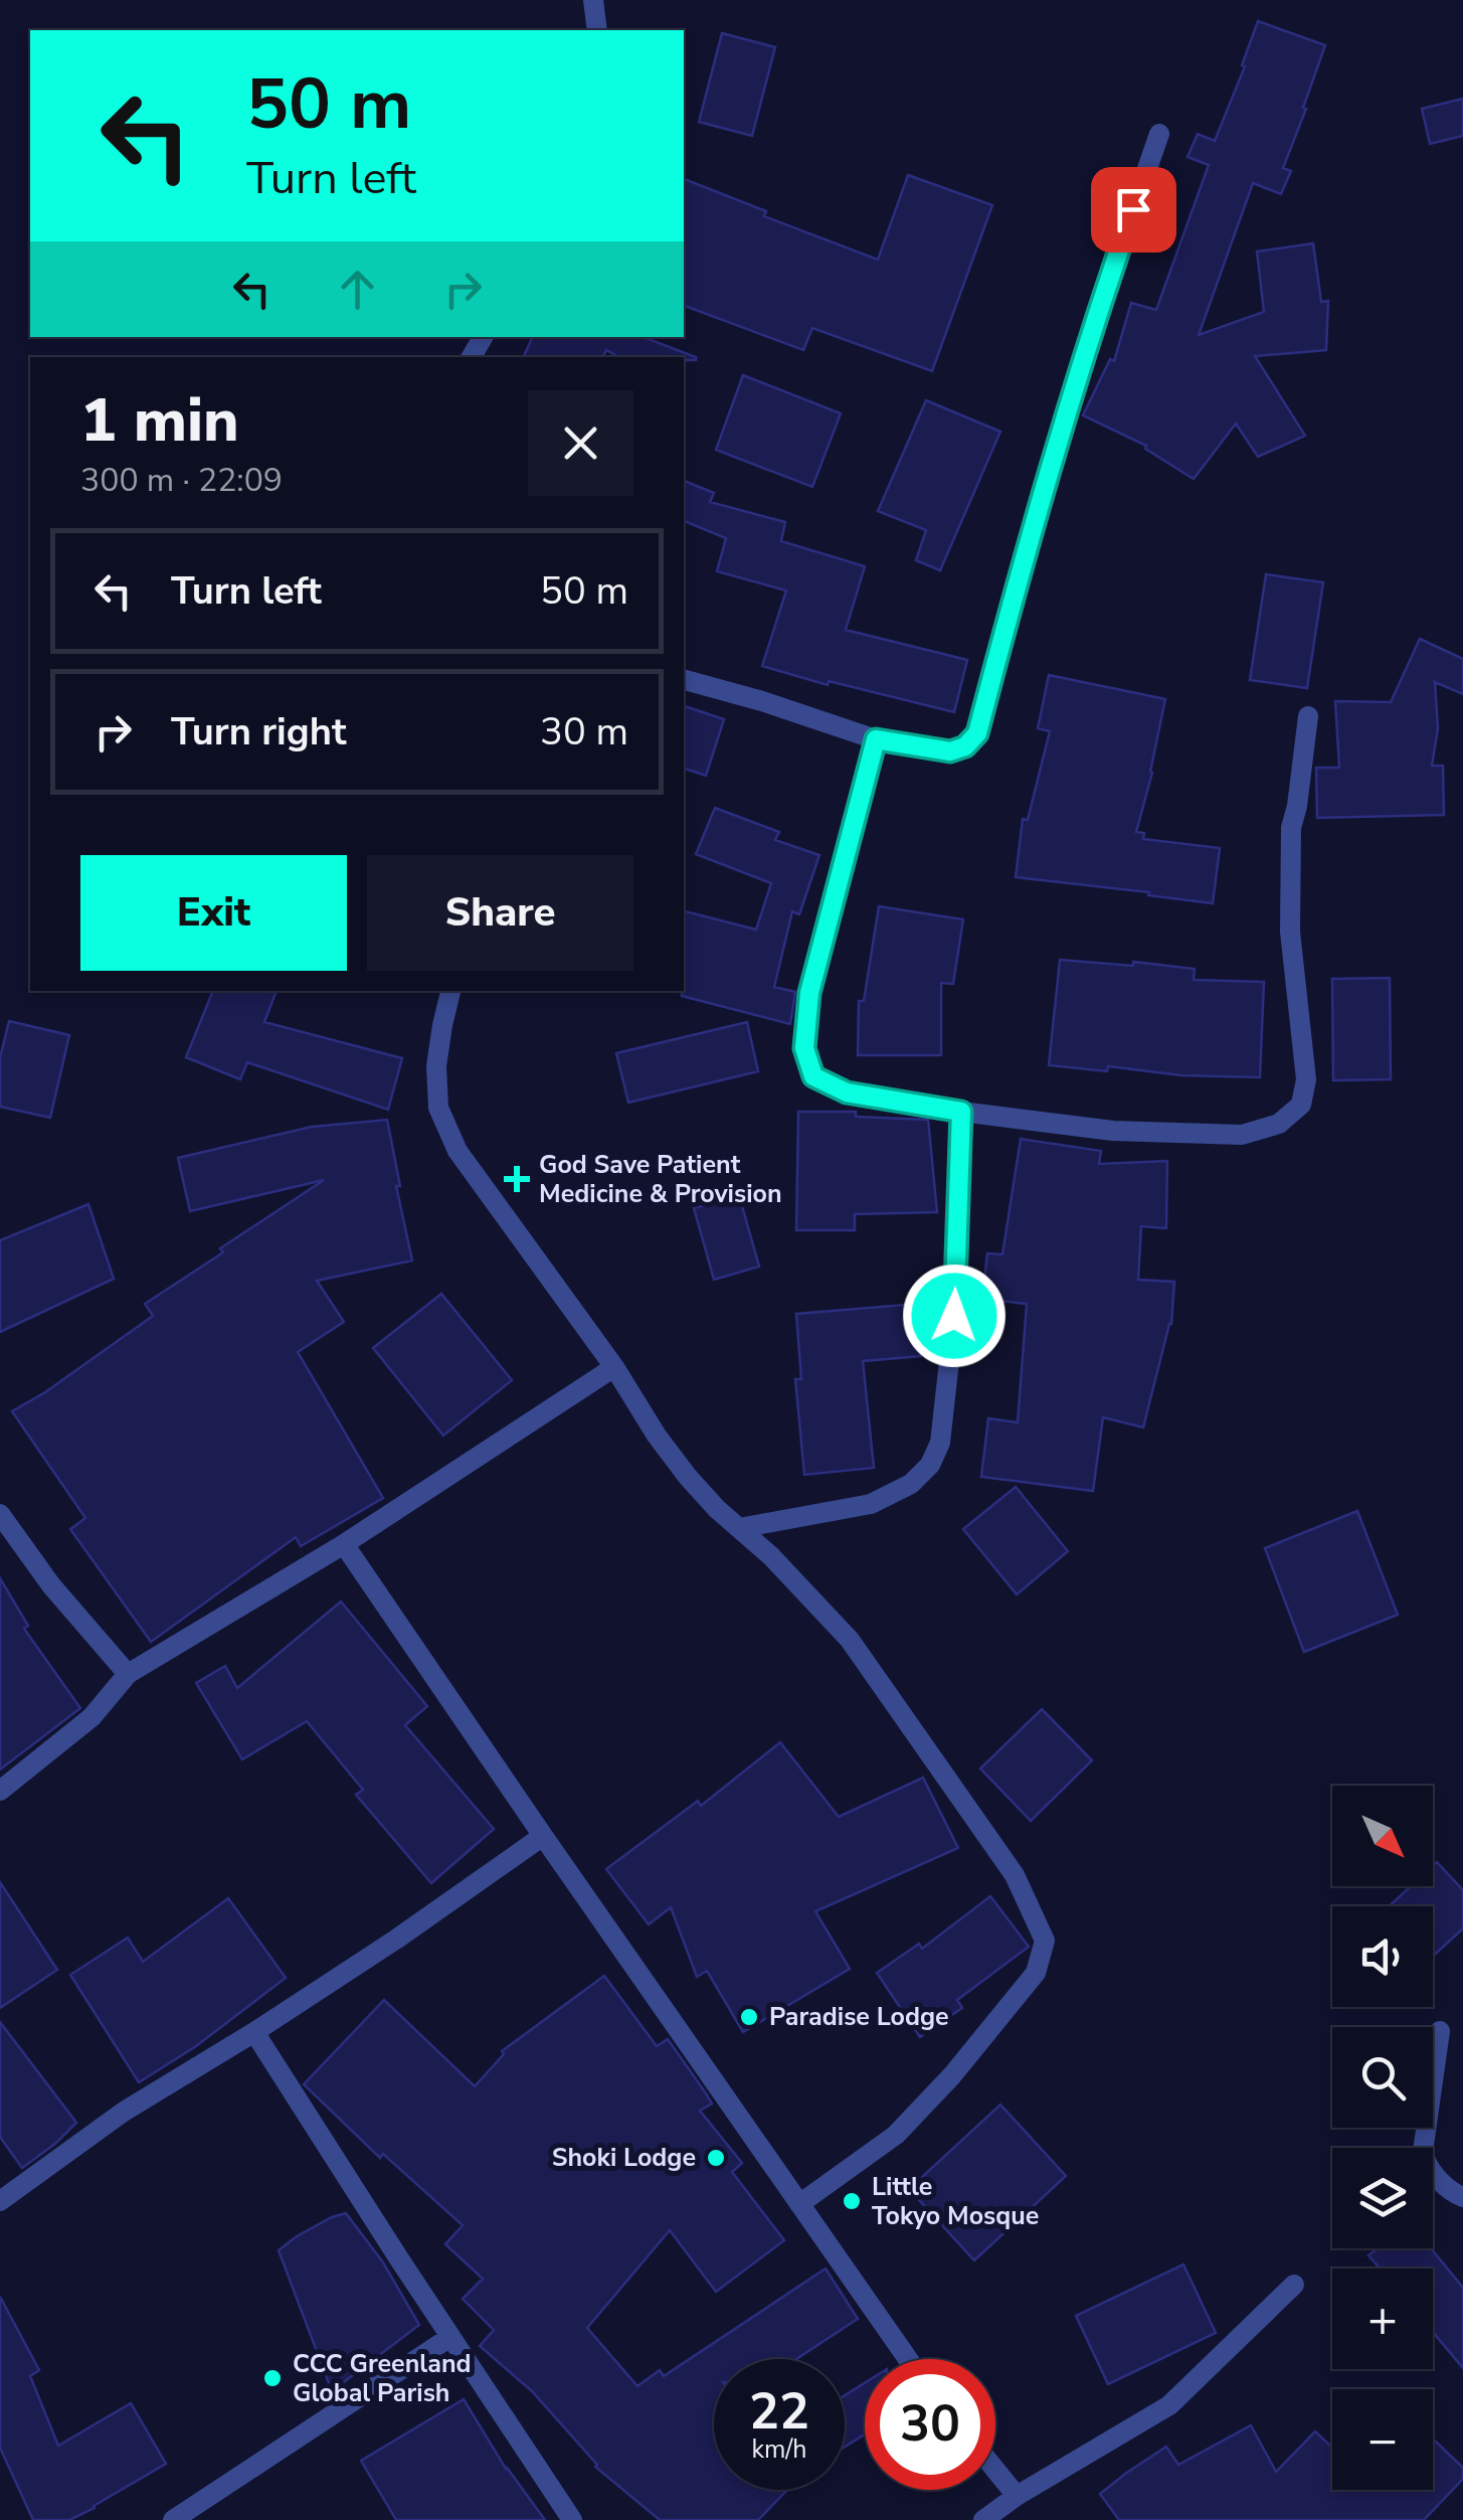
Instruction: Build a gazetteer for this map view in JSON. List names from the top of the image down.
{
  "places": {
    "health": ["God Save Patient Medicine & Provision"],
    "other": [
      "Paradise Lodge",
      "Shoki Lodge",
      "Little Tokyo Mosque",
      "CCC Greenland Global Parish"
    ]
  },
  "north": "bottom right",
  "page": {
    "turn": ["50 m", "Turn left"],
    "heading": ["1 min", "300 m · 22:09"],
    "list": [
      {
        "name": "Turn left",
        "value": "50 m"
      },
      {
        "name": "Turn right",
        "value": "30 m"
      }
    ],
    "buttons": ["Exit", "Share"],
    "map_buttons": ["+", "−"],
    "speed": "22 km/h",
    "limit": "30"
  }
}
